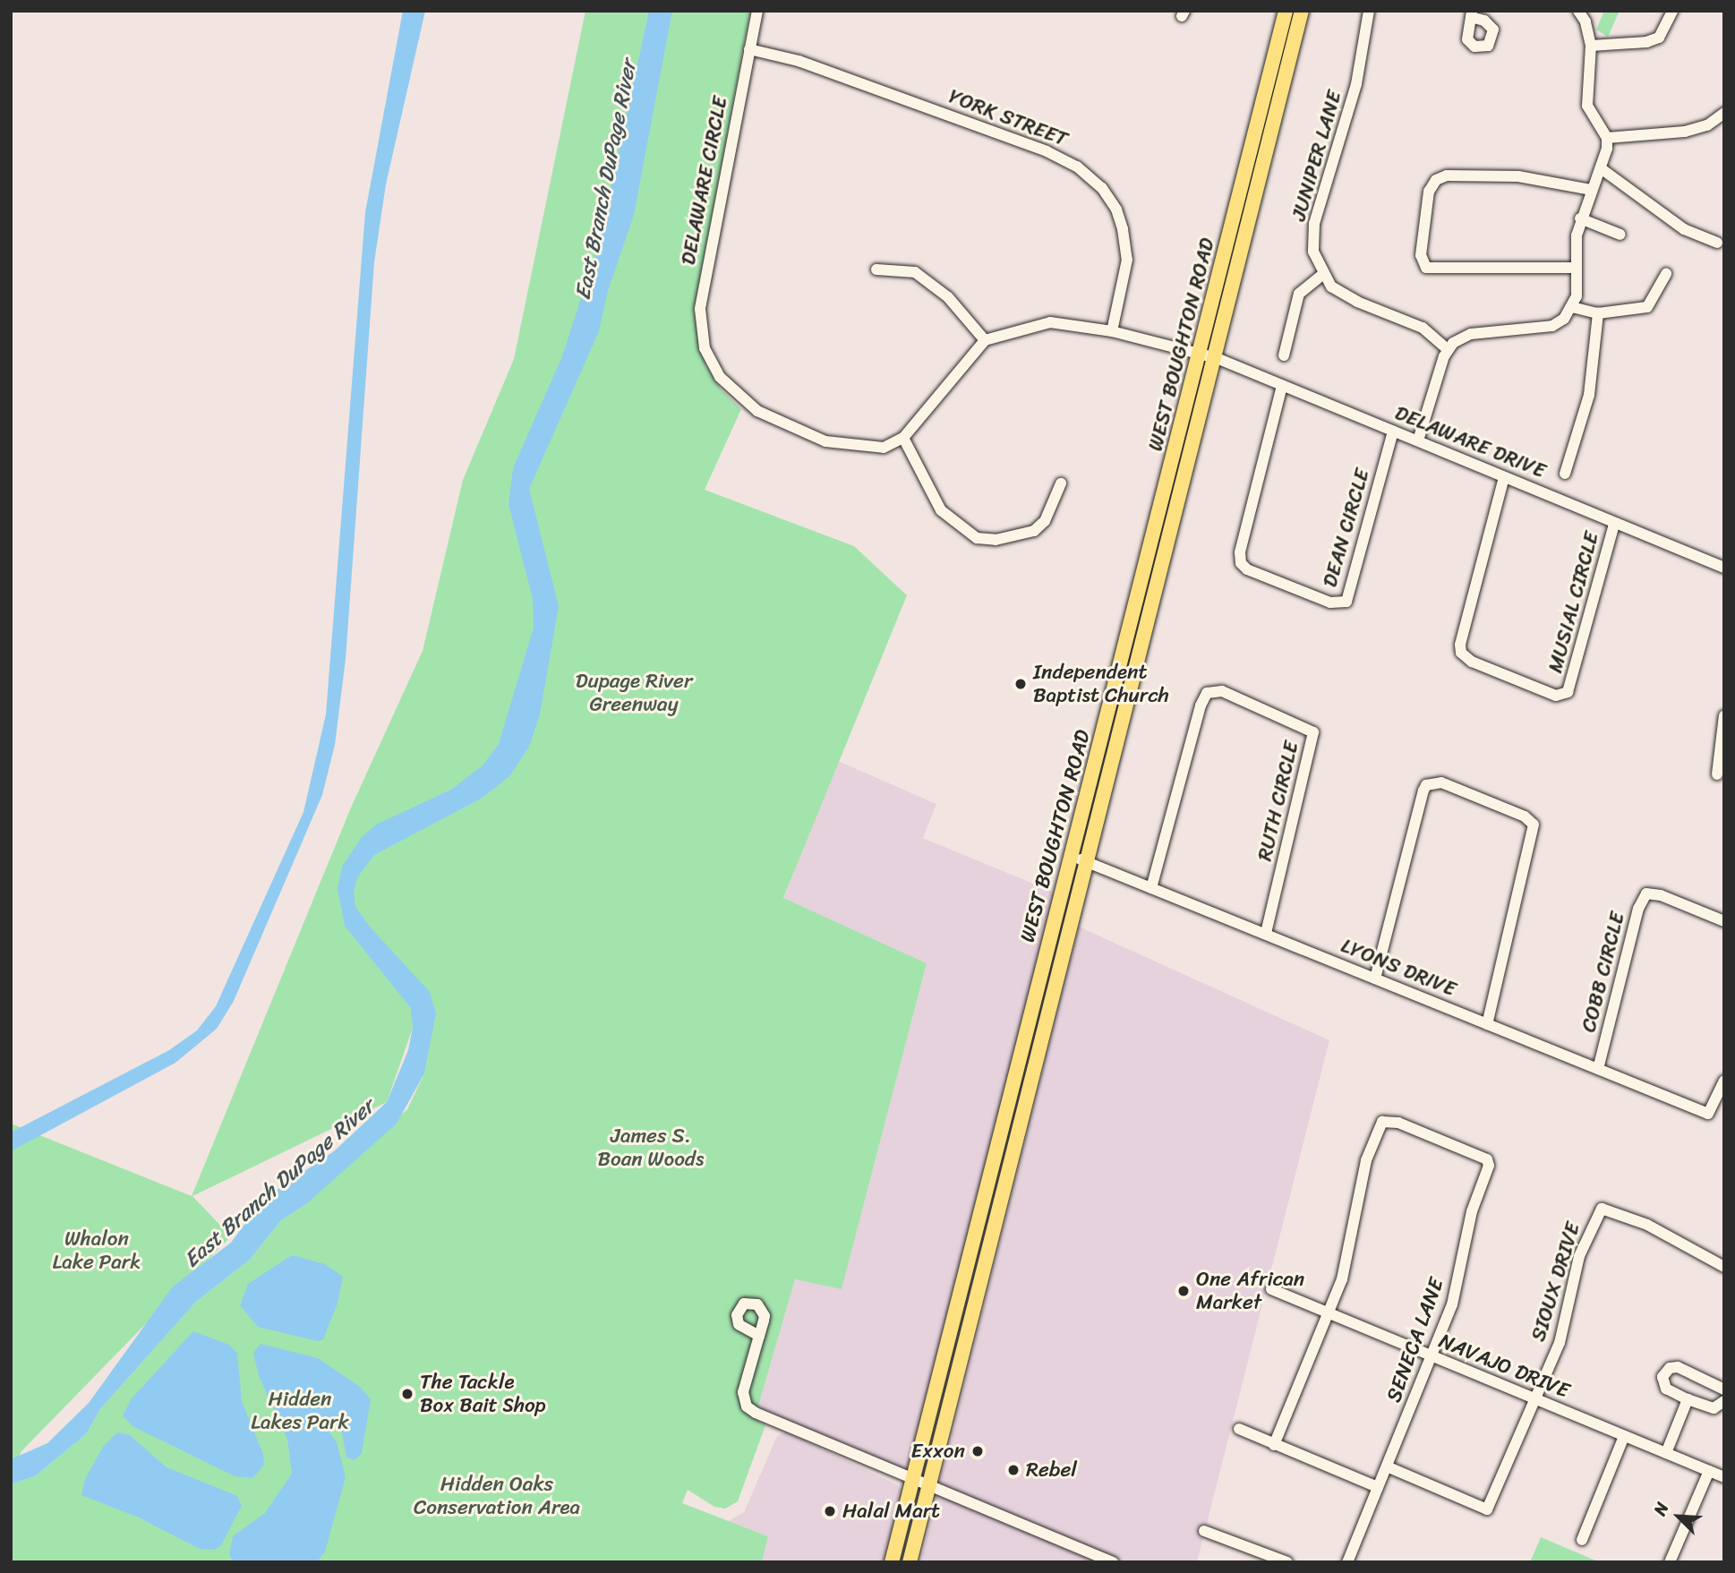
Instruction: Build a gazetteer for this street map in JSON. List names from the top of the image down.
{
  "streets": {
    "main road": ["WEST BOUGHTON ROAD"],
    "street": [
      "YORK STREET",
      "JUNIPER LANE",
      "DELAWARE CIRCLE",
      "DELAWARE DRIVE",
      "DEAN CIRCLE",
      "MUSIAL CIRCLE",
      "RUTH CIRCLE",
      "LYONS DRIVE",
      "COBB CIRCLE",
      "SIOUX DRIVE",
      "SENECA LANE",
      "NAVAJO DRIVE"
    ]
  },
  "crossings": [
    ["YORK STREET", "DELAWARE CIRCLE"],
    ["WEST BOUGHTON ROAD", "DELAWARE DRIVE"],
    ["WEST BOUGHTON ROAD", "LYONS DRIVE"],
    ["DELAWARE DRIVE", "DEAN CIRCLE"],
    ["DELAWARE DRIVE", "MUSIAL CIRCLE"],
    ["RUTH CIRCLE", "LYONS DRIVE"],
    ["LYONS DRIVE", "COBB CIRCLE"],
    ["SIOUX DRIVE", "SENECA LANE"],
    ["SIOUX DRIVE", "NAVAJO DRIVE"],
    ["SENECA LANE", "NAVAJO DRIVE"]
  ],
  "water": ["East Branch DuPage River"],
  "parks": [
    "Dupage River Greenway",
    "James S. Boan Woods",
    "Whalon Lake Park",
    "Hidden Lakes Park",
    "Hidden Oaks Conservation Area"
  ],
  "places": [
    "Independent Baptist Church",
    "One African Market",
    "The Tackle Box Bait Shop",
    "Exxon",
    "Rebel",
    "Halal Mart"
  ],
  "north": "top left"
}
